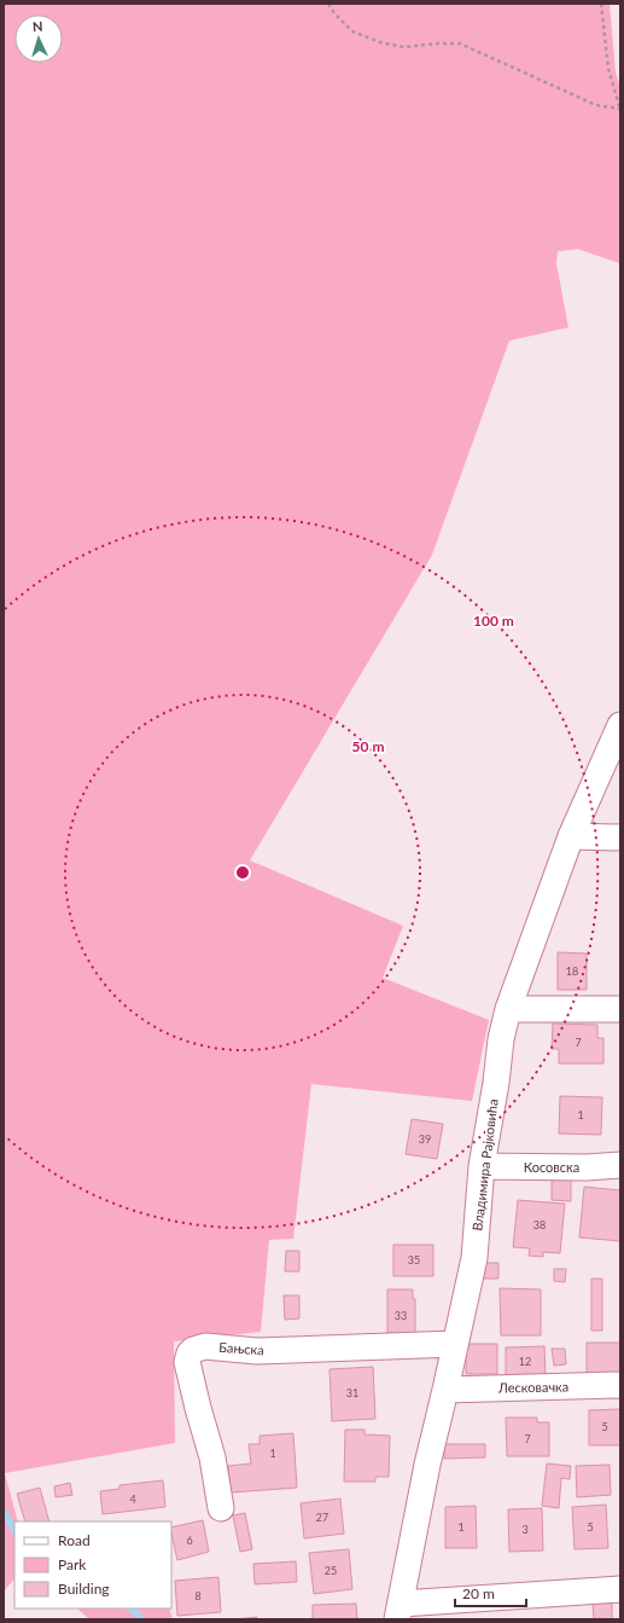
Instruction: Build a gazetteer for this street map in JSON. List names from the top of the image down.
{
  "streets": {
    "street": [
      "Владимира Рајковића",
      "Косовска",
      "Бањска",
      "Лесковачка"
    ]
  },
  "crossings": [
    ["Владимира Рајковића", "Косовска"],
    ["Владимира Рајковића", "Бањска"],
    ["Владимира Рајковића", "Лесковачка"]
  ],
  "house_numbers": [
    "18",
    "7",
    "1",
    "39",
    "38",
    "35",
    "33",
    "12",
    "31",
    "5",
    "7",
    "1",
    "4",
    "27",
    "1",
    "5",
    "3",
    "6",
    "25",
    "8"
  ],
  "legend": ["Road", "Park", "Building"],
  "scale_bar": "20 m",
  "north": "top",
  "rings": ["100 m", "50 m"]
}
